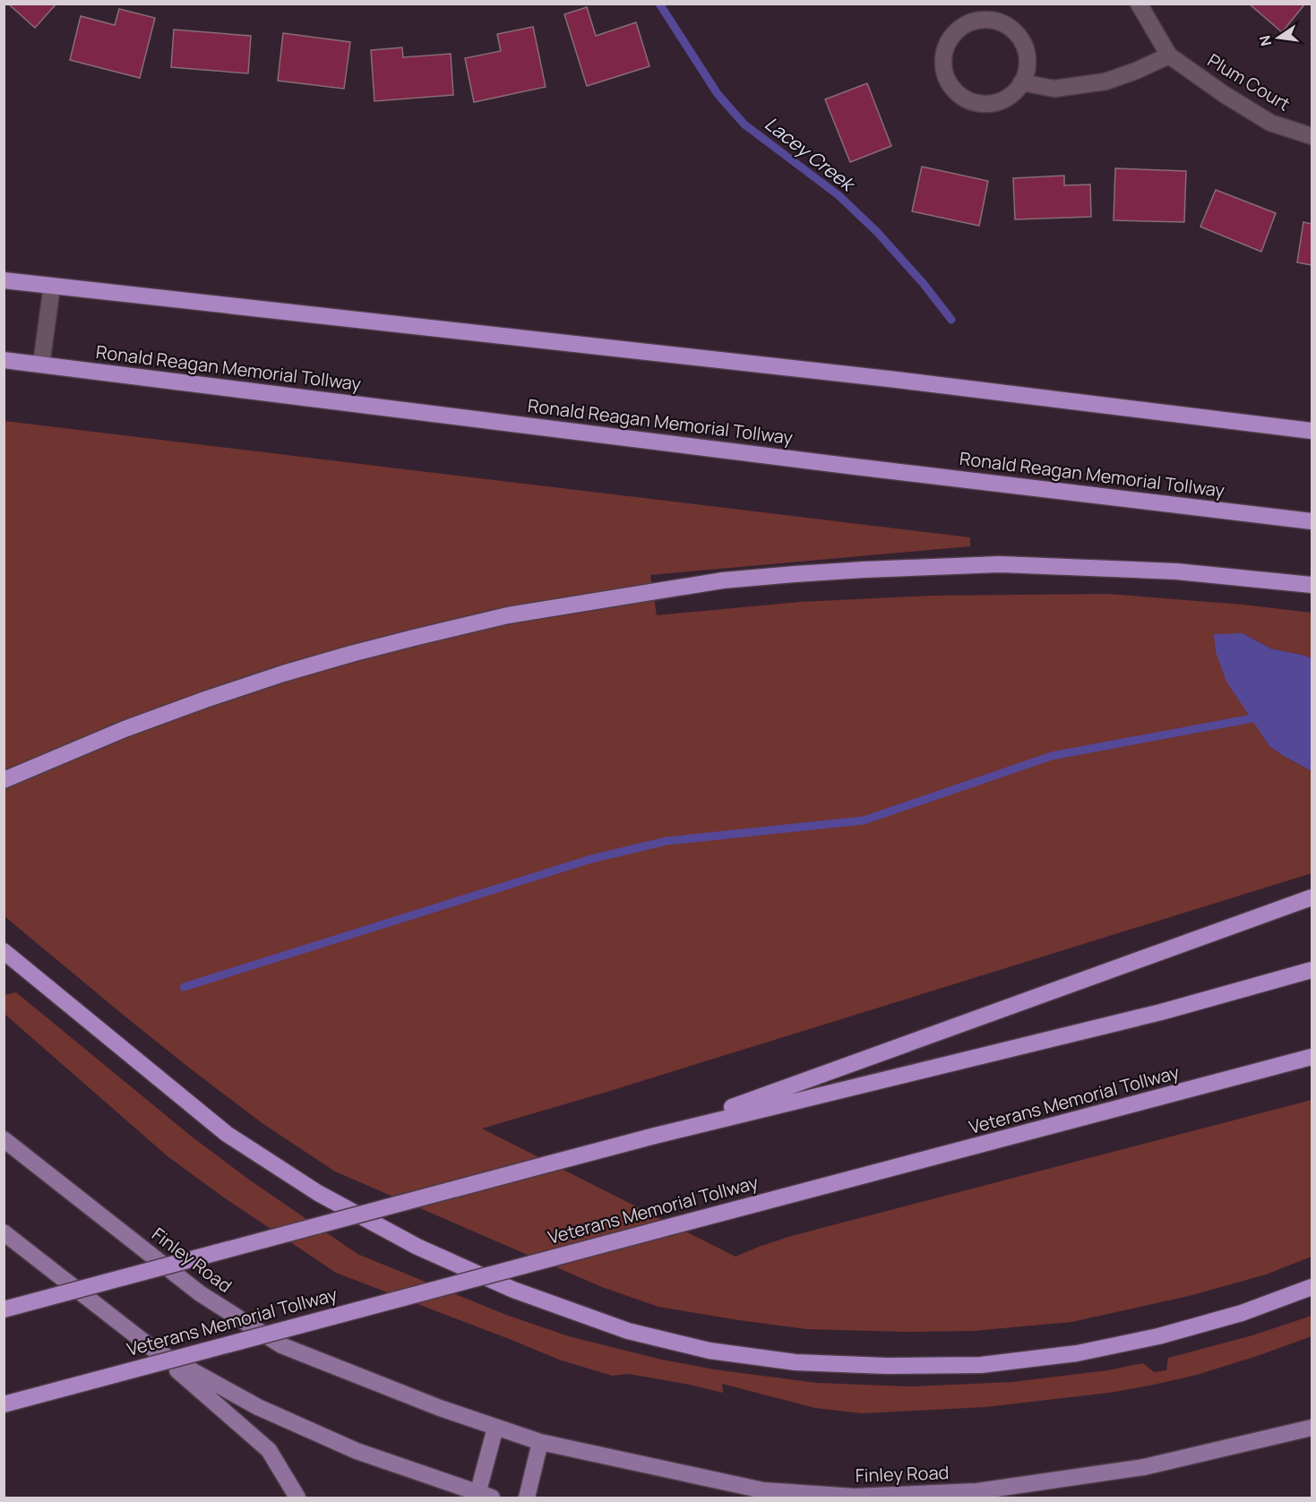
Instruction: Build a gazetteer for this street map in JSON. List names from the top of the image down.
{
  "streets": {
    "highway": ["Ronald Reagan Memorial Tollway", "Veterans Memorial Tollway"],
    "main road": ["Finley Road"],
    "street": ["Plum Court"]
  },
  "water": ["Lacey Creek"],
  "north": "left"
}
